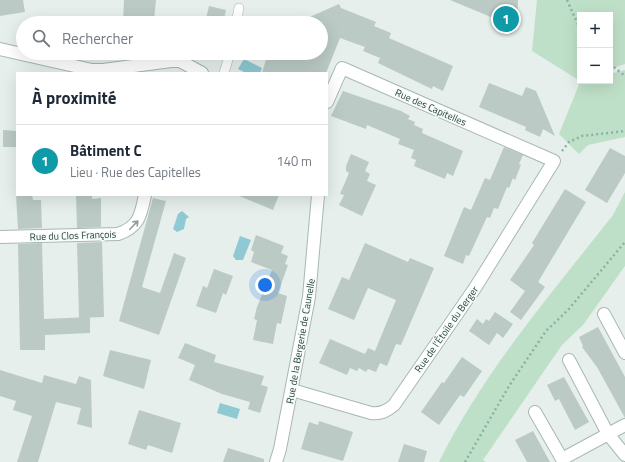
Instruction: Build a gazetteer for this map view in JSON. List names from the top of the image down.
{
  "streets": {
    "street": [
      "Rue des Capitelles",
      "Rue du Clos François",
      "Rue de l'Étoile du Berger",
      "Rue de la Bergerie de Caunelle"
    ]
  },
  "crossings": [
    ["Rue des Capitelles", "Rue de l'Étoile du Berger"],
    ["Rue de l'Étoile du Berger", "Rue de la Bergerie de Caunelle"]
  ],
  "one_way": ["Rue du Clos François"],
  "page": {
    "pins": "1",
    "map_buttons": ["+", "−"],
    "search": "Rechercher",
    "heading": "À proximité",
    "list": [
      {
        "mark": "1",
        "name": "Bâtiment C",
        "note": "Lieu · Rue des Capitelles",
        "value": "140 m"
      }
    ]
  }
}
